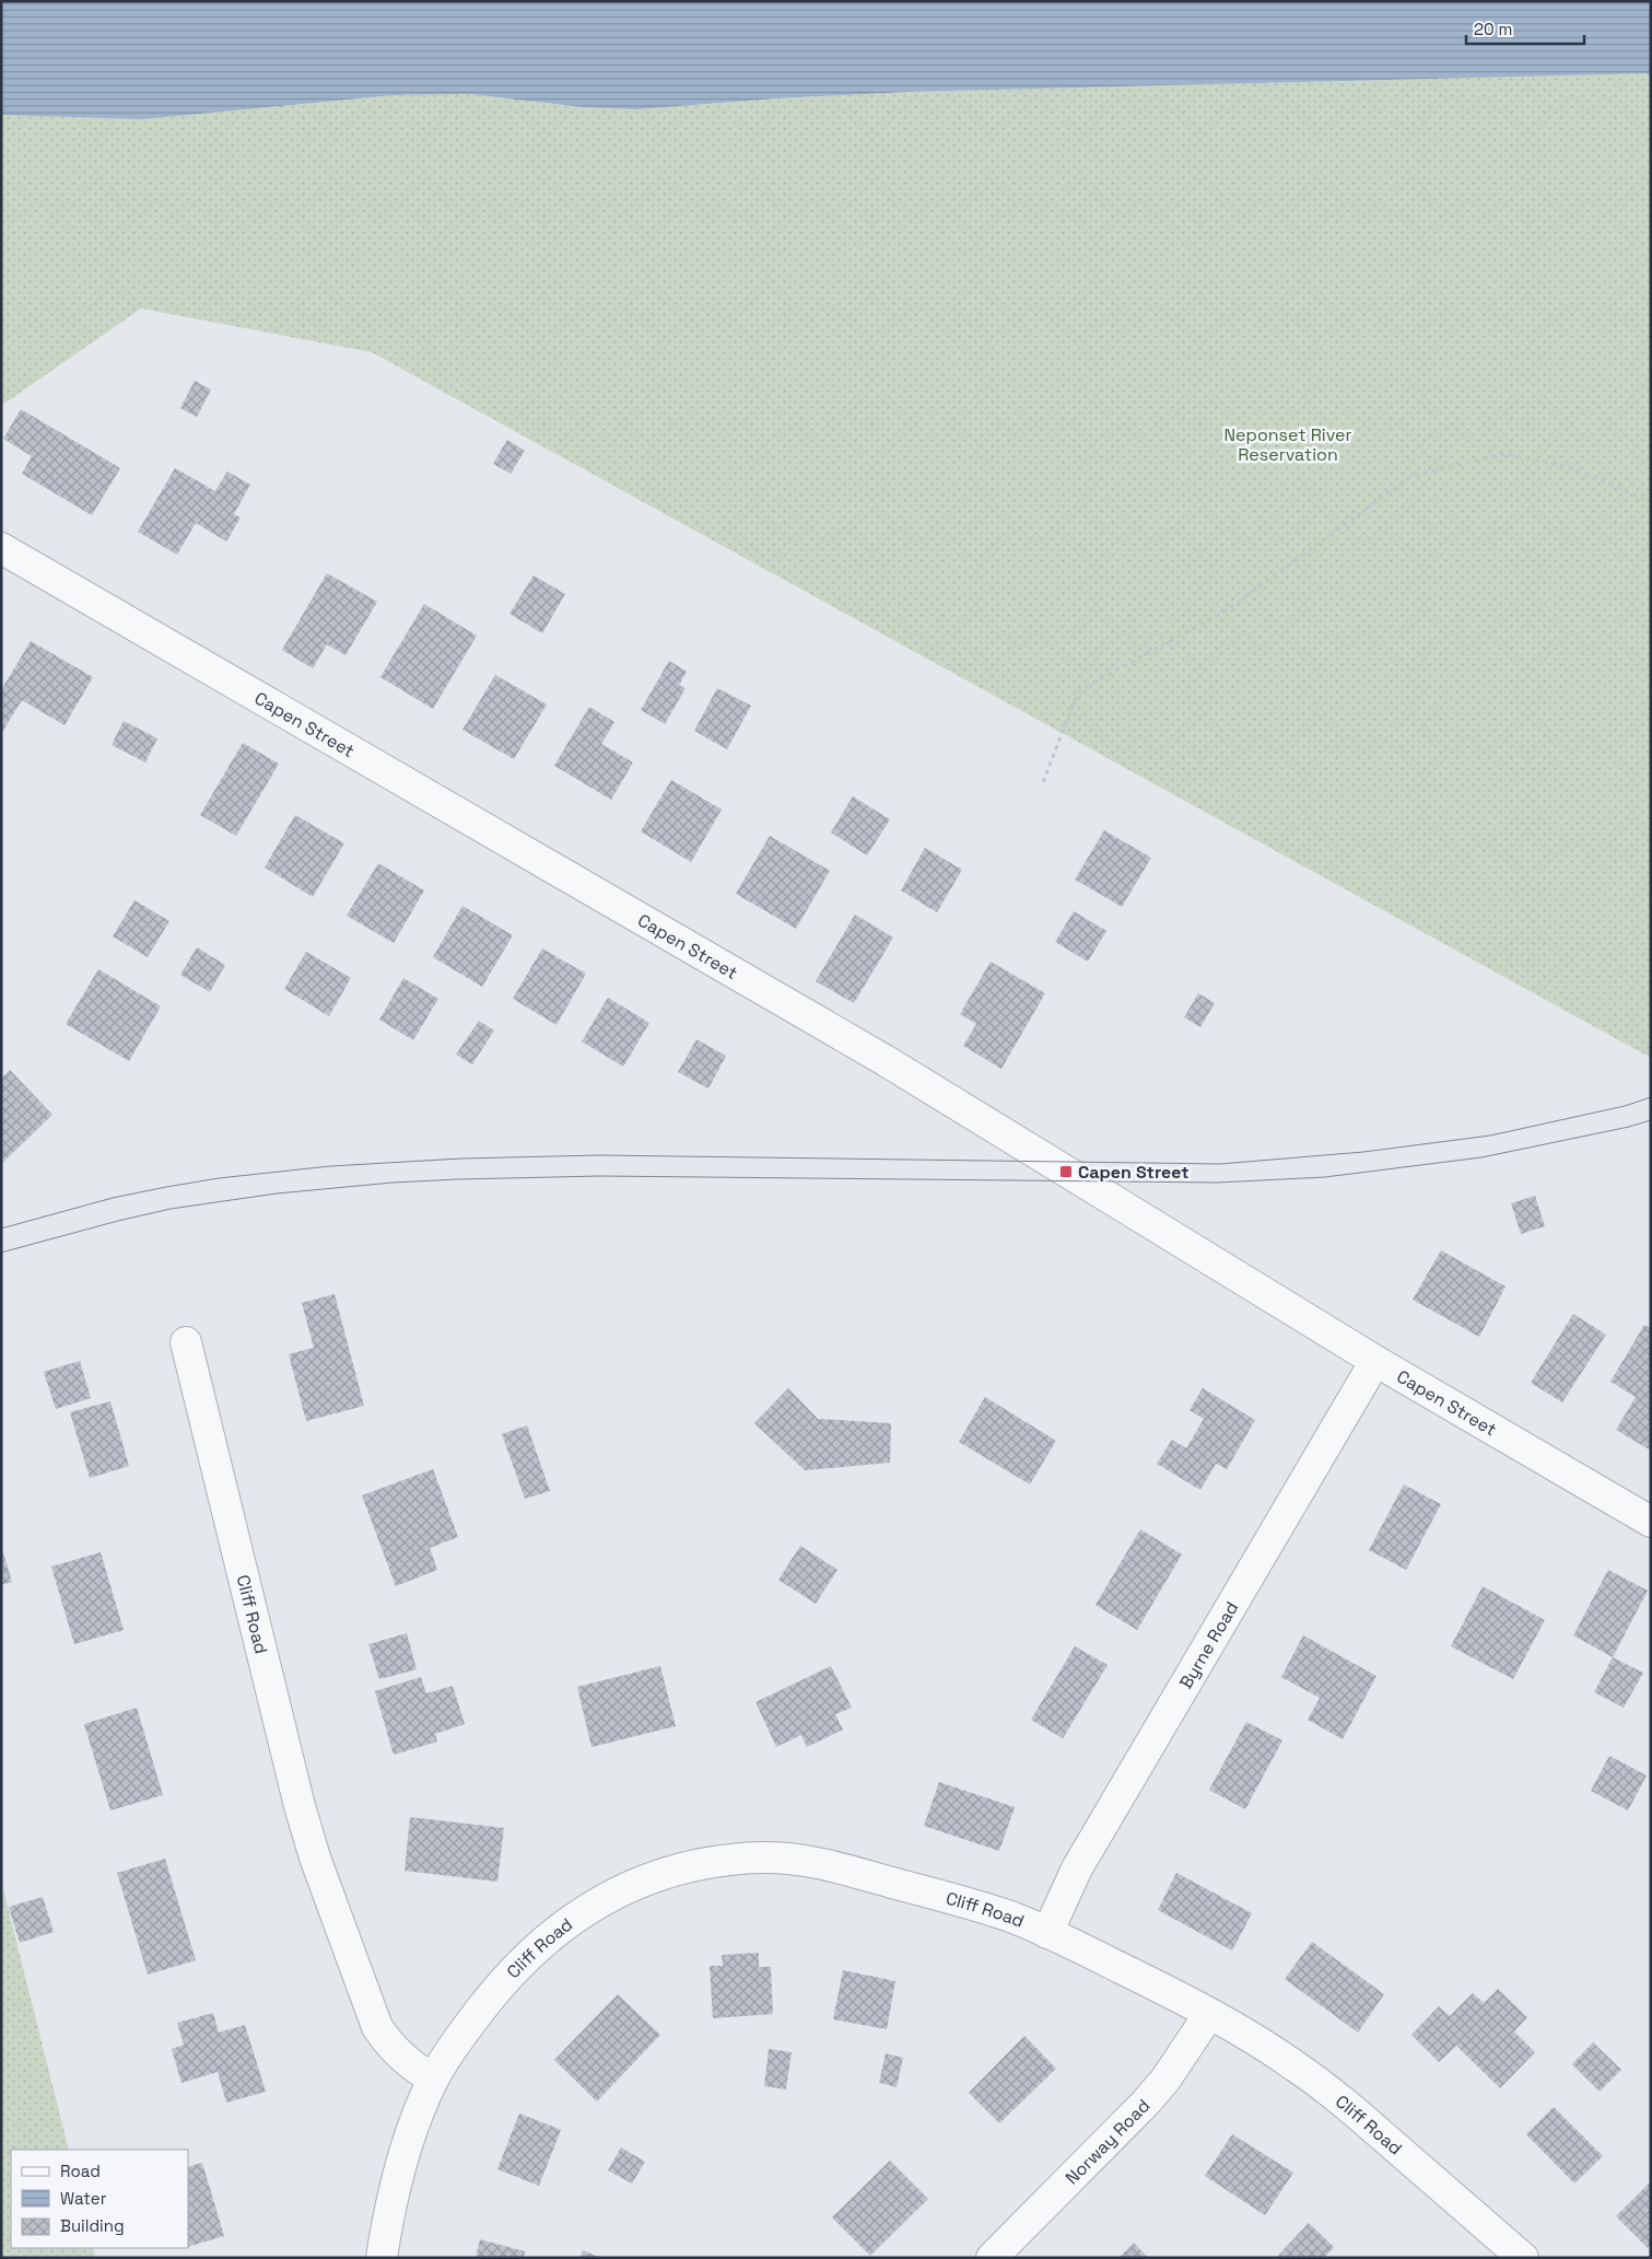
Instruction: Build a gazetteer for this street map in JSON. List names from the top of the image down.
{
  "streets": {
    "street": [
      "Capen Street",
      "Cliff Road",
      "Byrne Road",
      "Norway Road"
    ]
  },
  "crossings": [
    ["Capen Street", "Byrne Road"],
    ["Cliff Road", "Byrne Road"],
    ["Cliff Road", "Norway Road"]
  ],
  "parks": ["Neponset River Reservation"],
  "places": {
    "transit": ["Capen Street"]
  },
  "legend": ["Road", "Water", "Building"],
  "scale_bar": "20 m"
}
